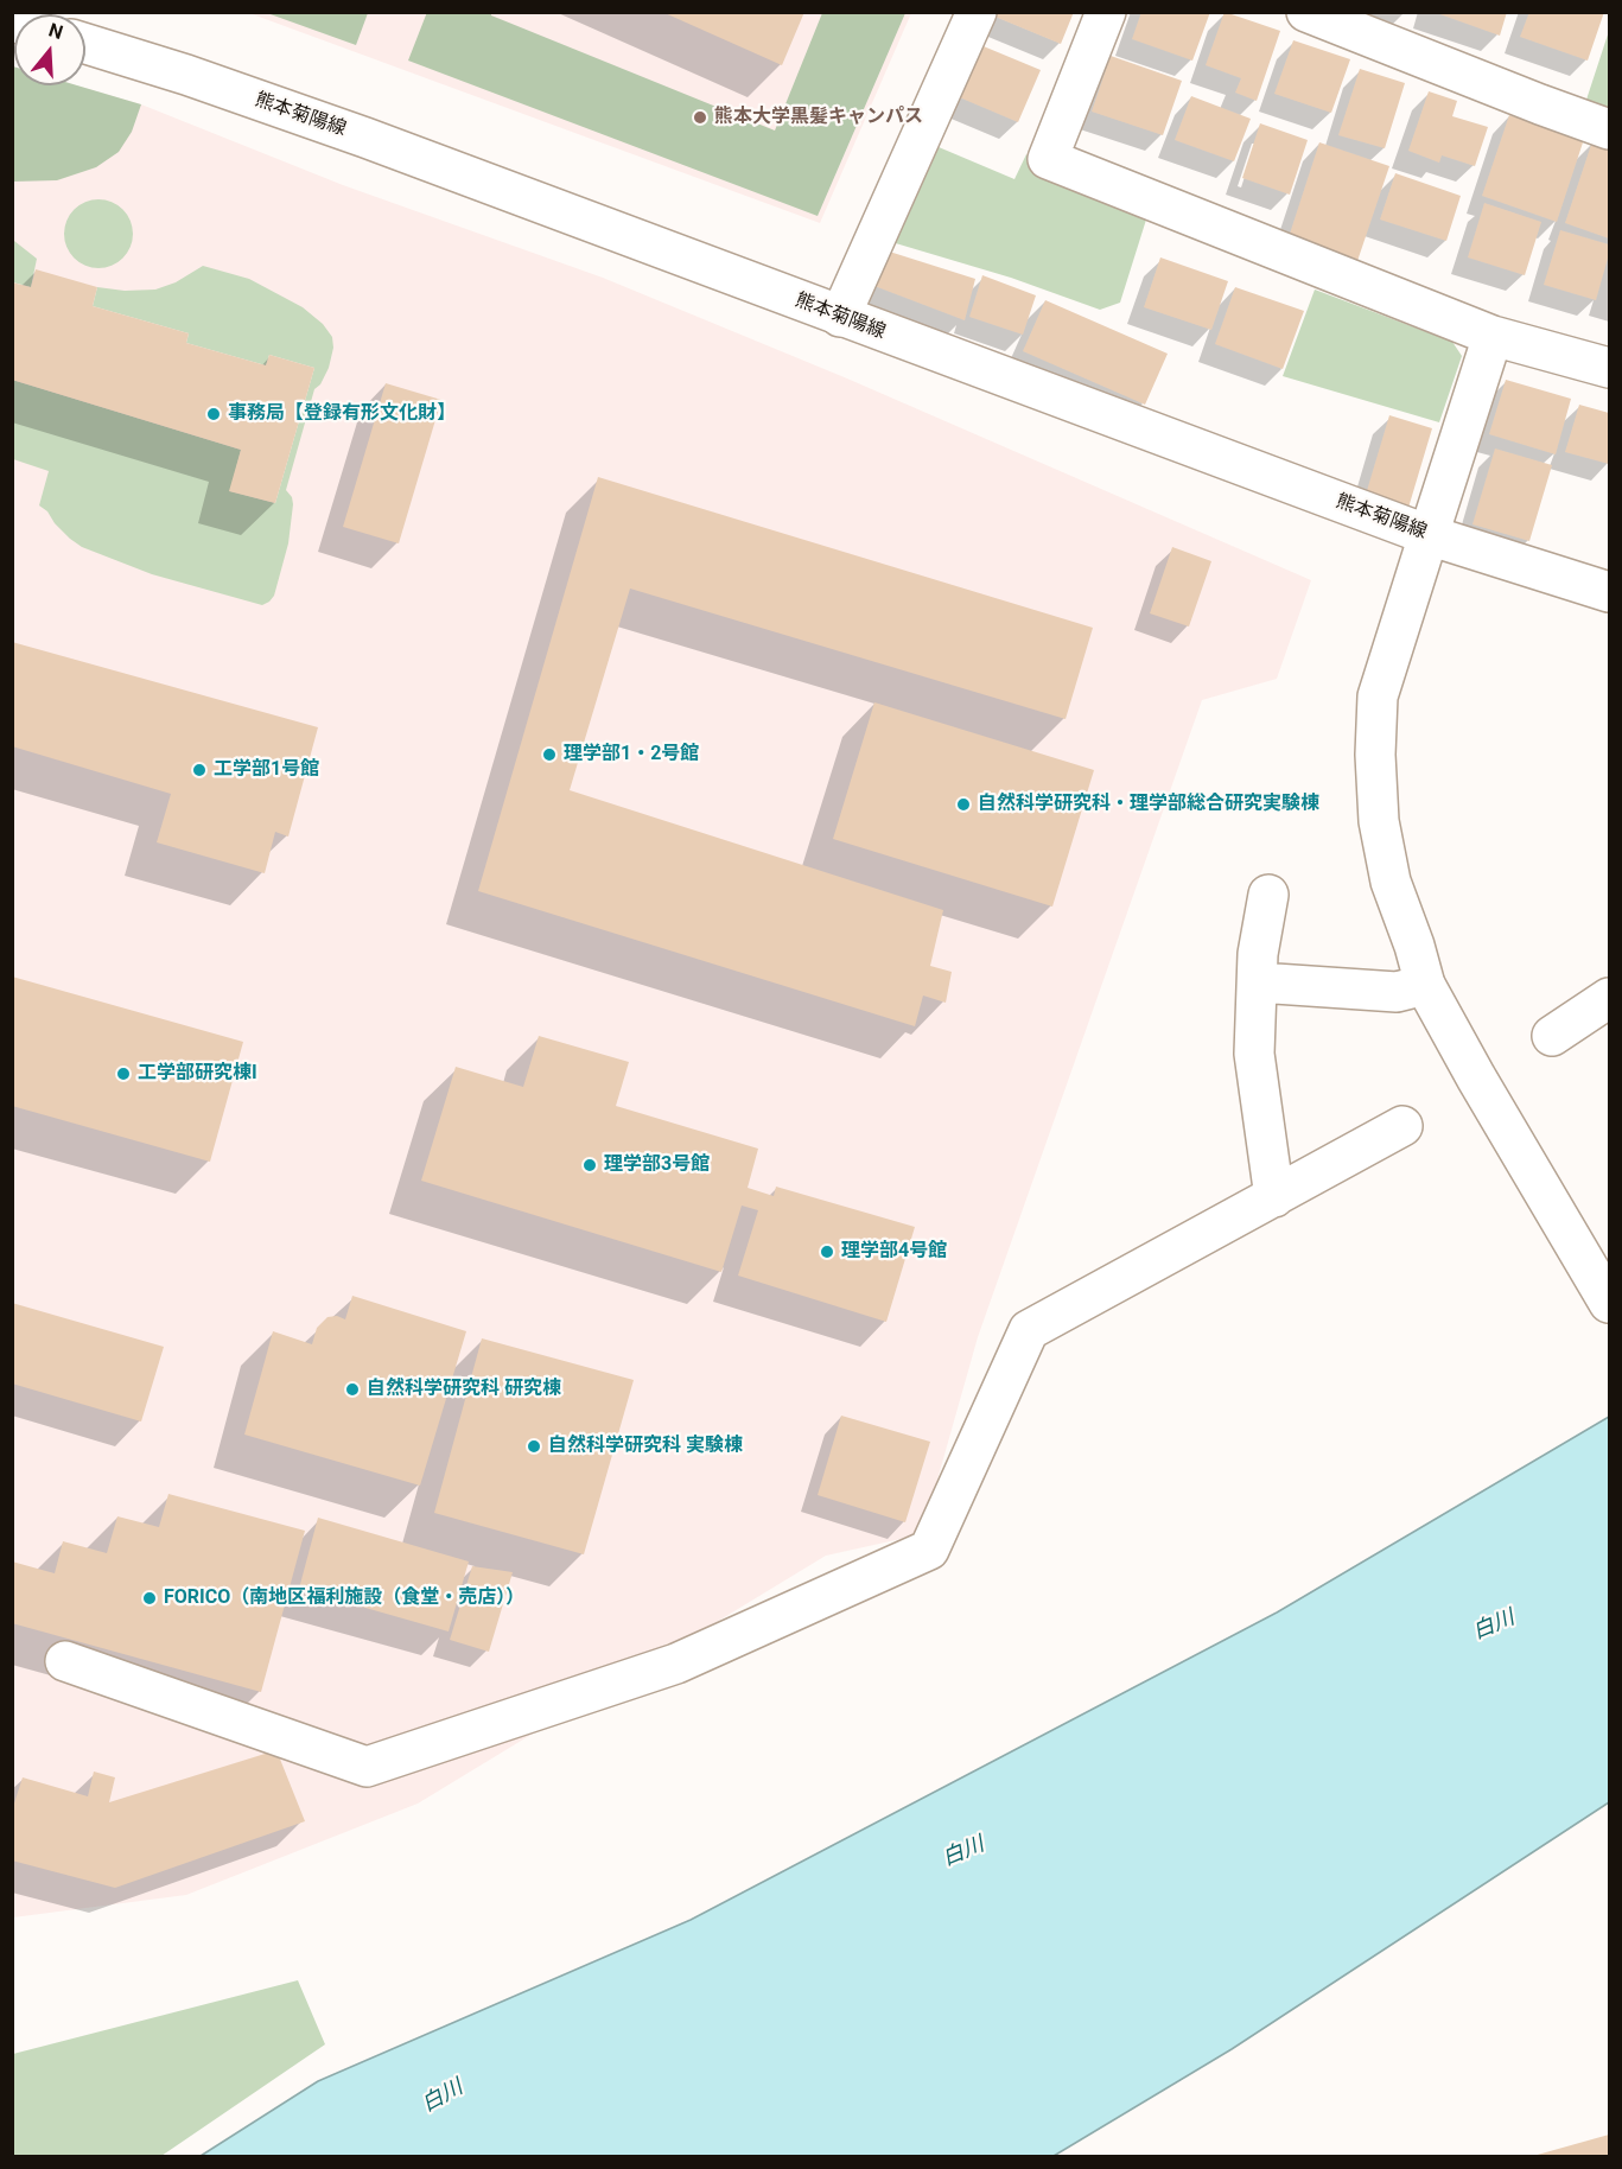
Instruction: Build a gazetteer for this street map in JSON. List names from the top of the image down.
{
  "streets": {
    "street": ["熊本菊陽線"]
  },
  "water": ["白川"],
  "places": [
    "熊本大学黒髪キャンパス",
    "事務局【登録有形文化財】",
    "理学部1・2号館",
    "工学部1号館",
    "自然科学研究科・理学部総合研究実験棟",
    "工学部研究棟I",
    "理学部3号館",
    "理学部4号館",
    "自然科学研究科 研究棟",
    "自然科学研究科 実験棟",
    "FORICO（南地区福利施設（食堂・売店））"
  ],
  "north": "top"
}
